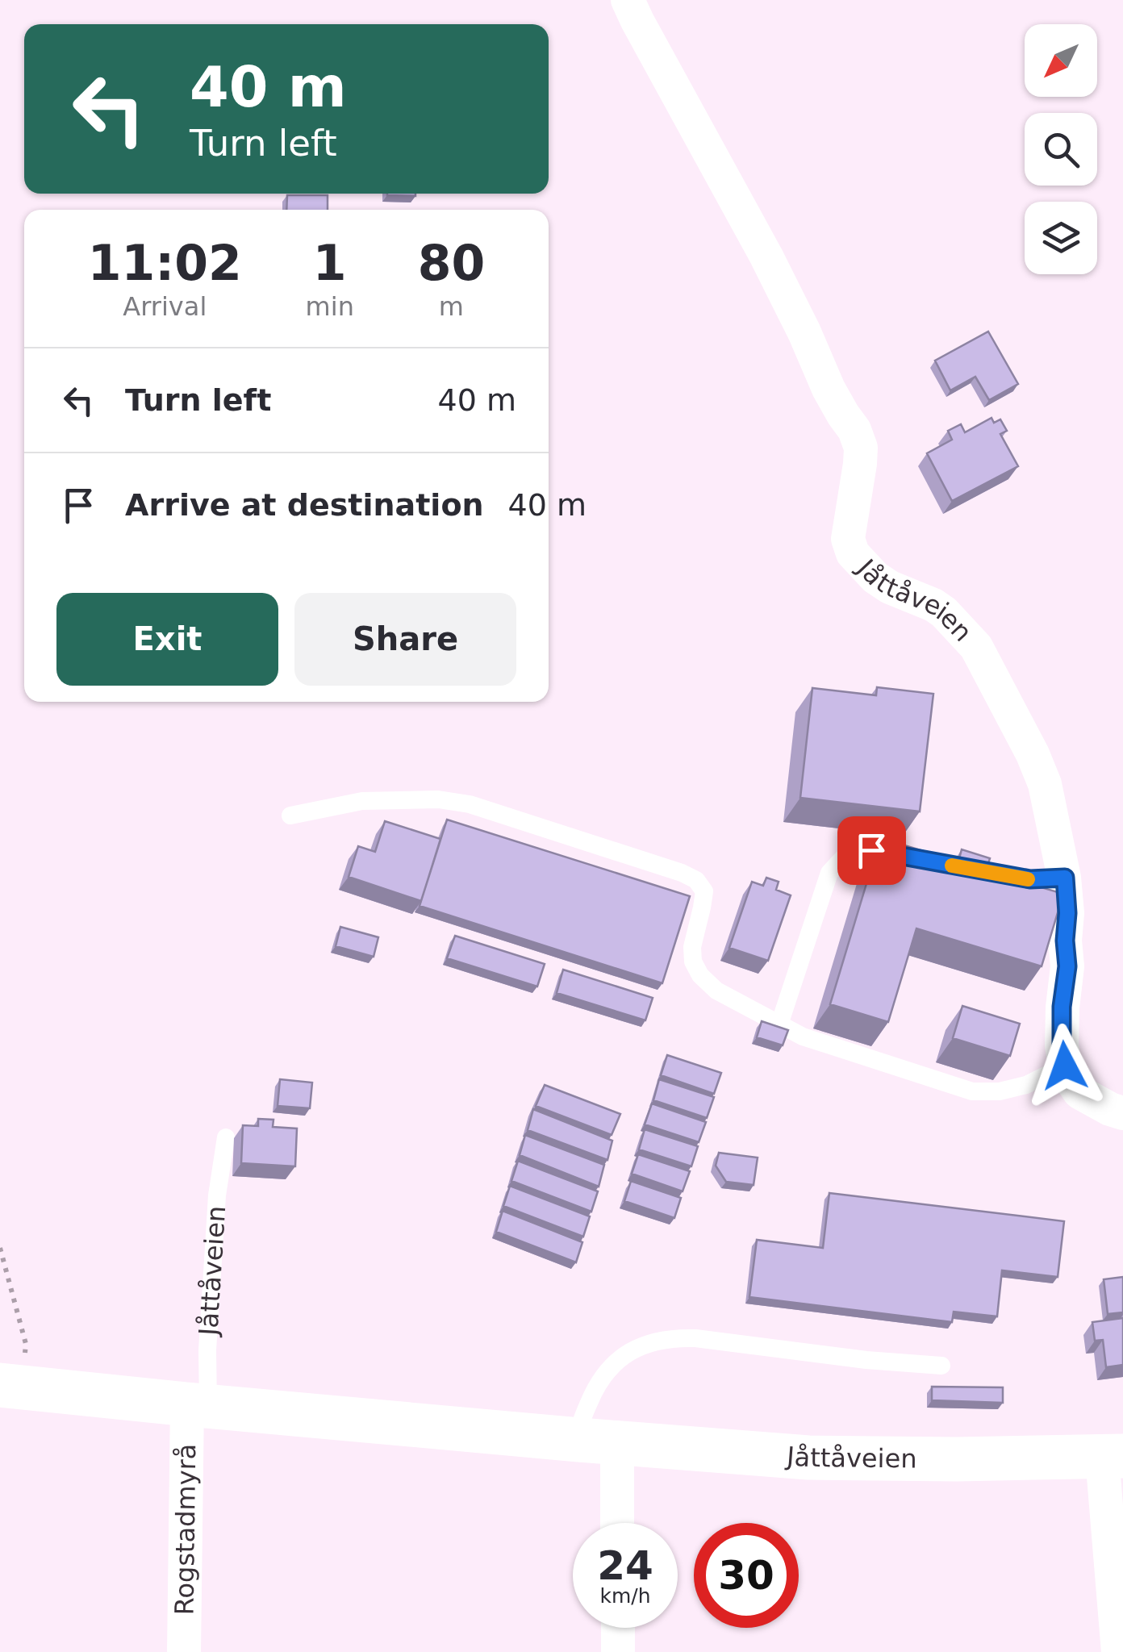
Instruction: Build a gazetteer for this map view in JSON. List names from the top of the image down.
{
  "streets": {
    "main road": ["Jåttåveien"],
    "street": ["Rogstadmyrå"]
  },
  "crossings": [
    ["Jåttåveien", "Rogstadmyrå"]
  ],
  "north": "bottom left",
  "page": {
    "turn": ["40 m", "Turn left"],
    "eta": [
      "11:02",
      "Arrival",
      "1",
      "min",
      "80",
      "m"
    ],
    "list": [
      {
        "name": "Turn left",
        "value": "40 m"
      },
      {
        "name": "Arrive at destination",
        "value": "40 m"
      }
    ],
    "buttons": ["Exit", "Share"],
    "speed": "24 km/h",
    "limit": "30"
  }
}
